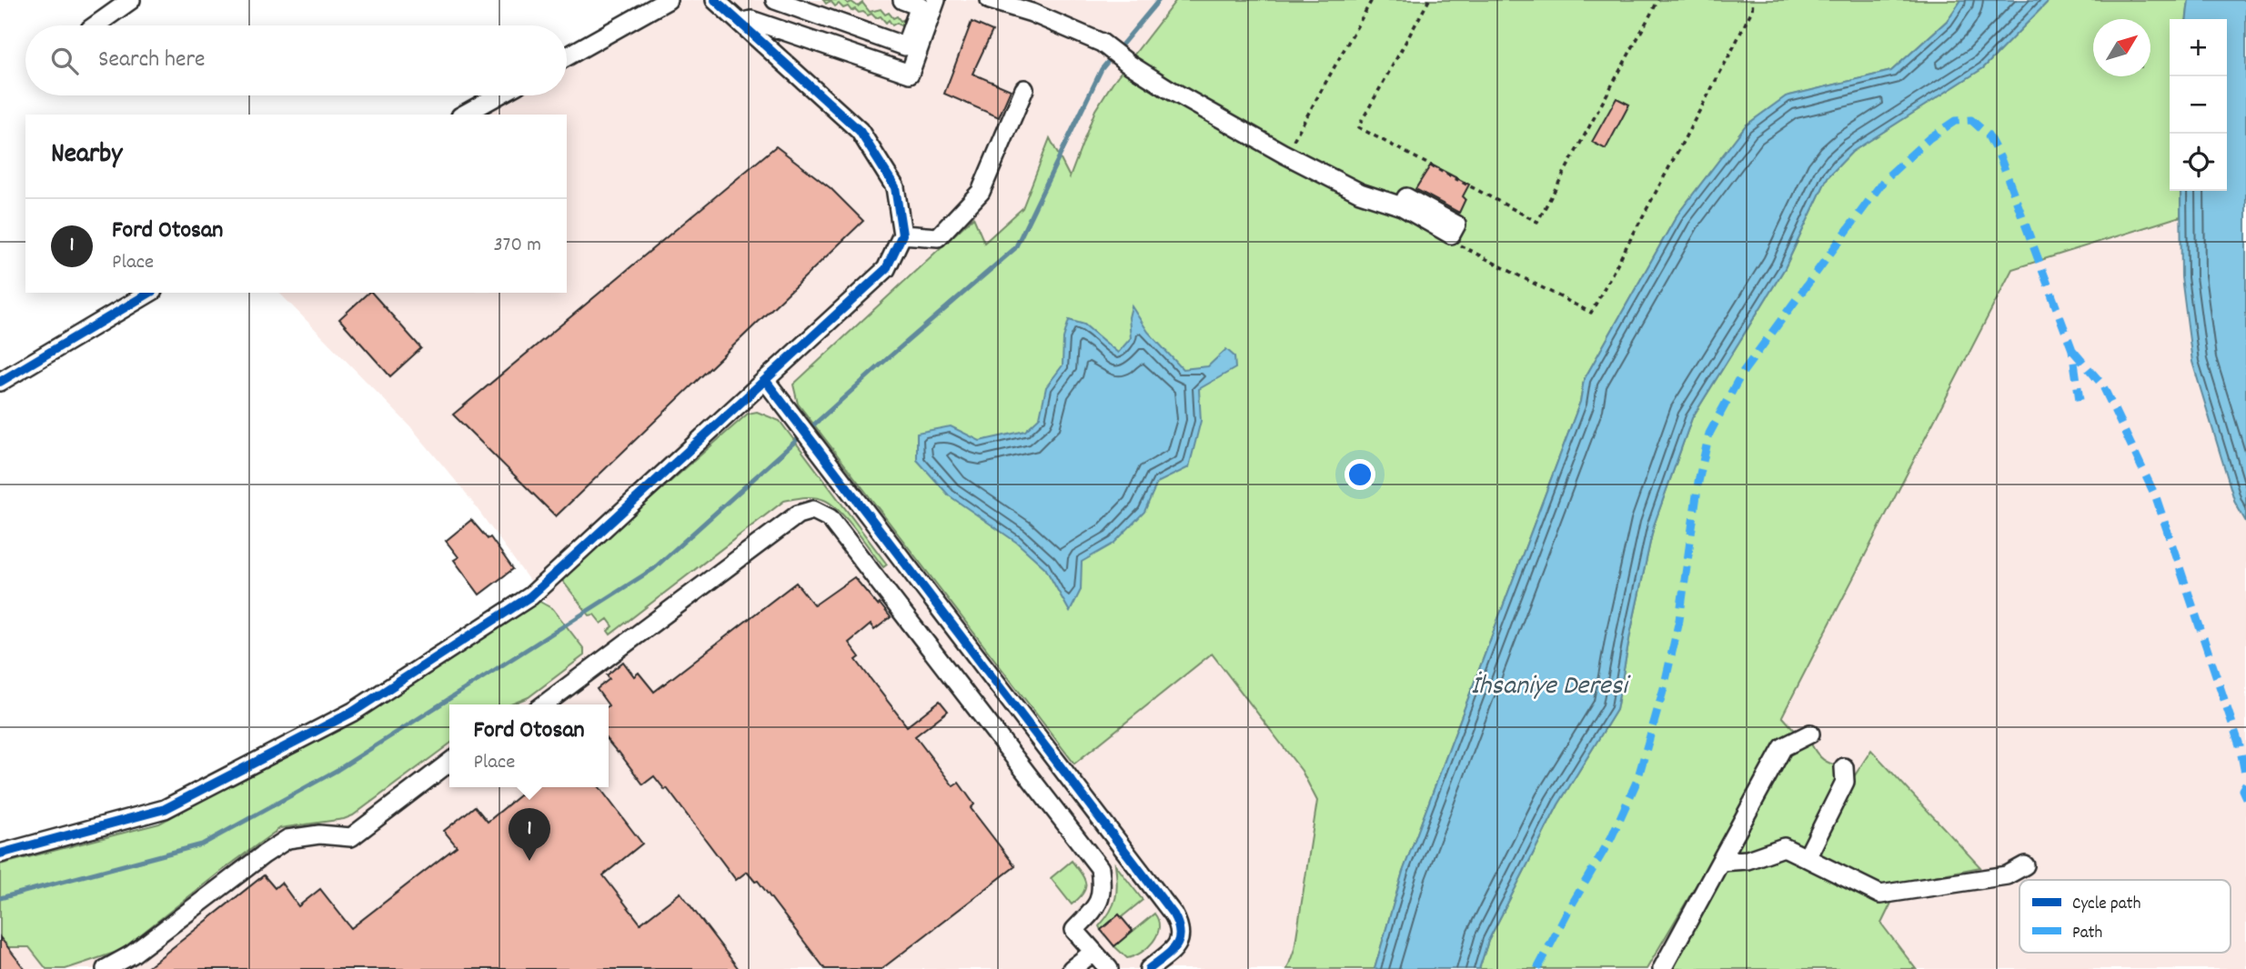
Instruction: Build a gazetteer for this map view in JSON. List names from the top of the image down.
{
  "water": ["İhsaniye Deresi"],
  "legend": ["Cycle path", "Path"],
  "north": "top right",
  "page": {
    "map_buttons": ["+", "−"],
    "search": "Search here",
    "heading": "Nearby",
    "list": [
      {
        "mark": "1",
        "name": "Ford Otosan",
        "note": "Place",
        "value": "370 m"
      }
    ],
    "popup": ["Ford Otosan", "Place"],
    "pins": "1"
  }
}
